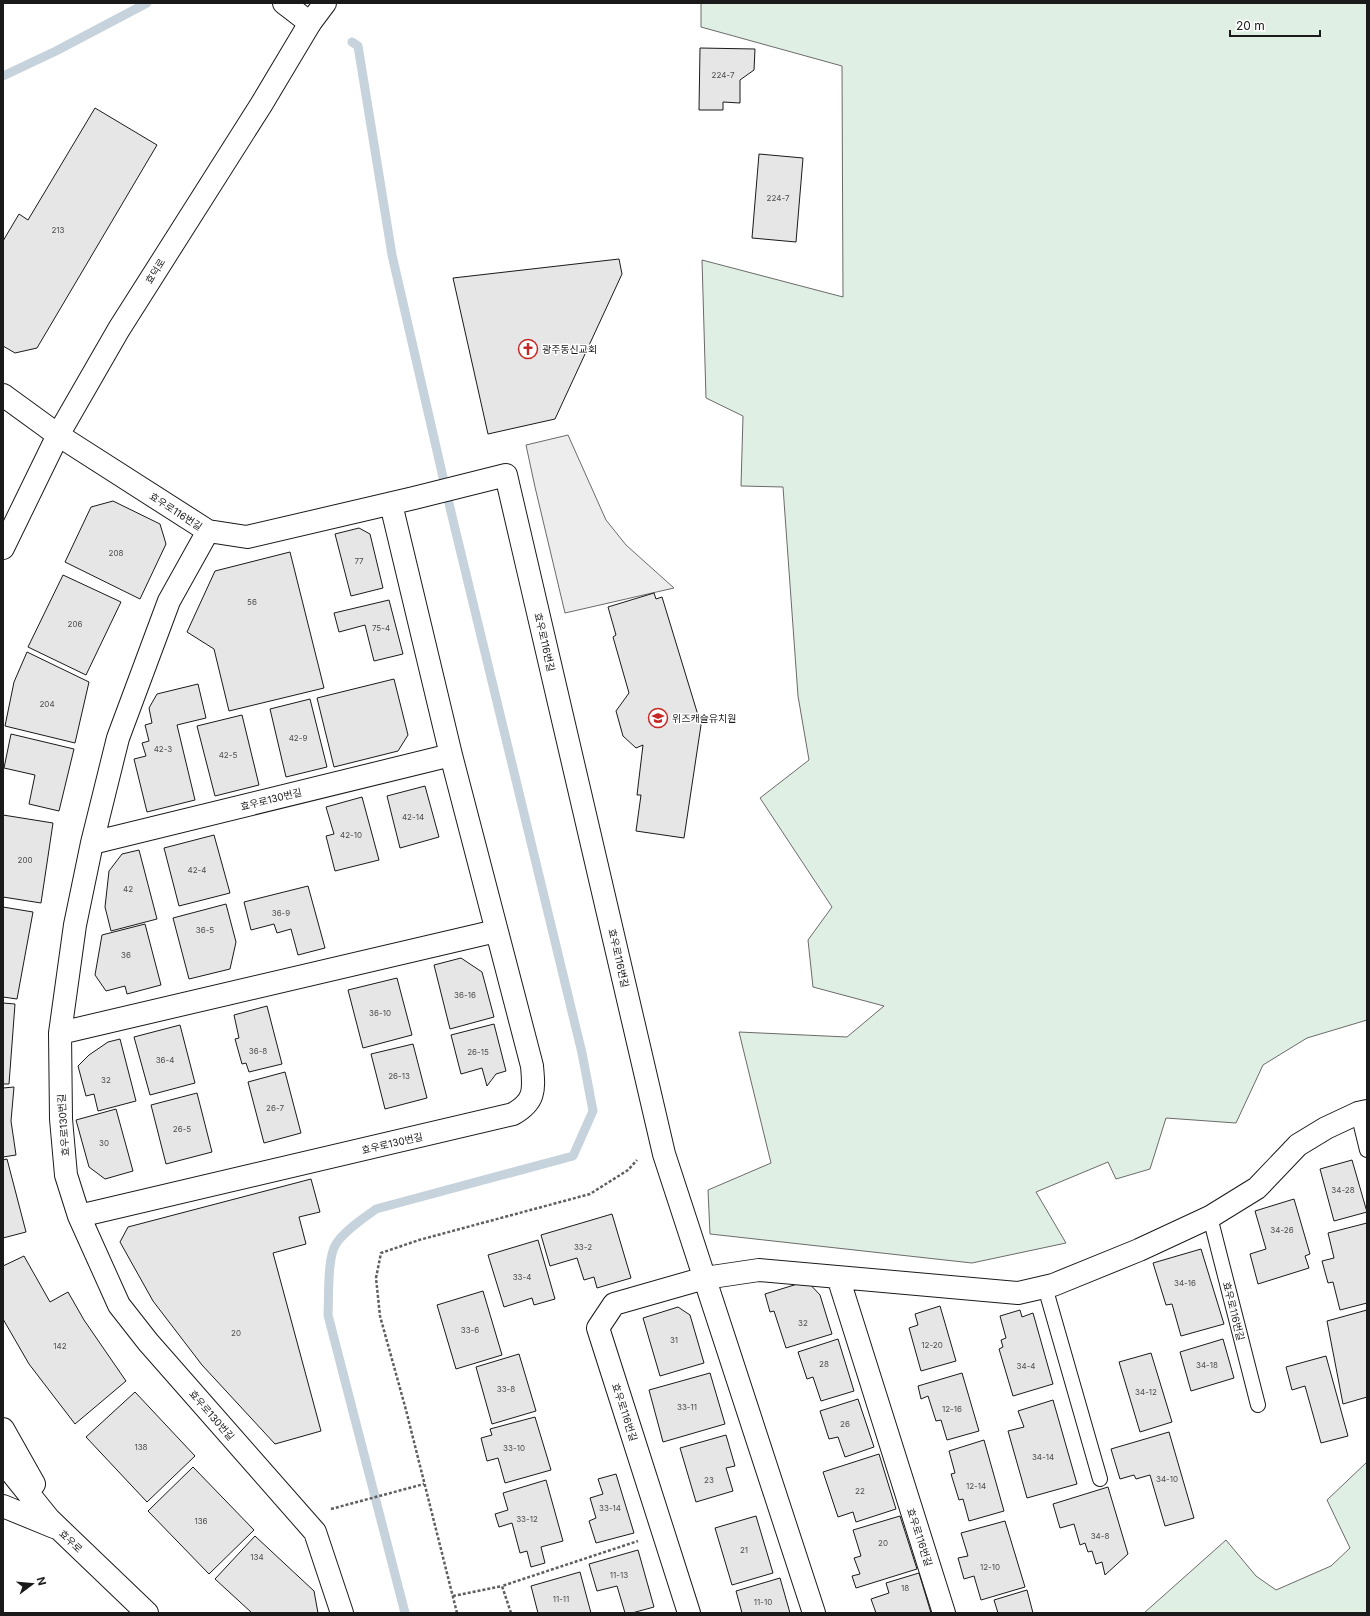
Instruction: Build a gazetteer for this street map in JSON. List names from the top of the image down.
{
  "streets": {
    "street": [
      "효덕로",
      "효우로116번길",
      "효우로130번길",
      "효우로"
    ]
  },
  "crossings": [
    ["효덕로", "효우로116번길"],
    ["효우로116번길", "효우로130번길"]
  ],
  "places": {
    "church": ["광주동신교회"],
    "school or university": ["위즈캐슬유치원"]
  },
  "house_numbers": [
    "224-7",
    "224-7",
    "213",
    "208",
    "77",
    "56",
    "206",
    "75-4",
    "204",
    "42-9",
    "42-3",
    "42-5",
    "42-14",
    "42-10",
    "200",
    "42-4",
    "42",
    "36-9",
    "36-5",
    "36",
    "36-16",
    "36-10",
    "36-8",
    "26-15",
    "36-4",
    "26-13",
    "32",
    "26-7",
    "26-5",
    "30",
    "34-28",
    "34-26",
    "33-2",
    "33-4",
    "34-16",
    "32",
    "33-6",
    "20",
    "31",
    "12-20",
    "142",
    "28",
    "34-18",
    "34-4",
    "33-8",
    "34-12",
    "33-11",
    "12-16",
    "26",
    "138",
    "33-10",
    "34-14",
    "34-10",
    "23",
    "12-14",
    "22",
    "33-14",
    "33-12",
    "136",
    "34-8",
    "20",
    "21",
    "134",
    "12-10",
    "11-13",
    "18",
    "11-11",
    "11-10"
  ],
  "scale_bar": "20 m",
  "north": "right"
}
